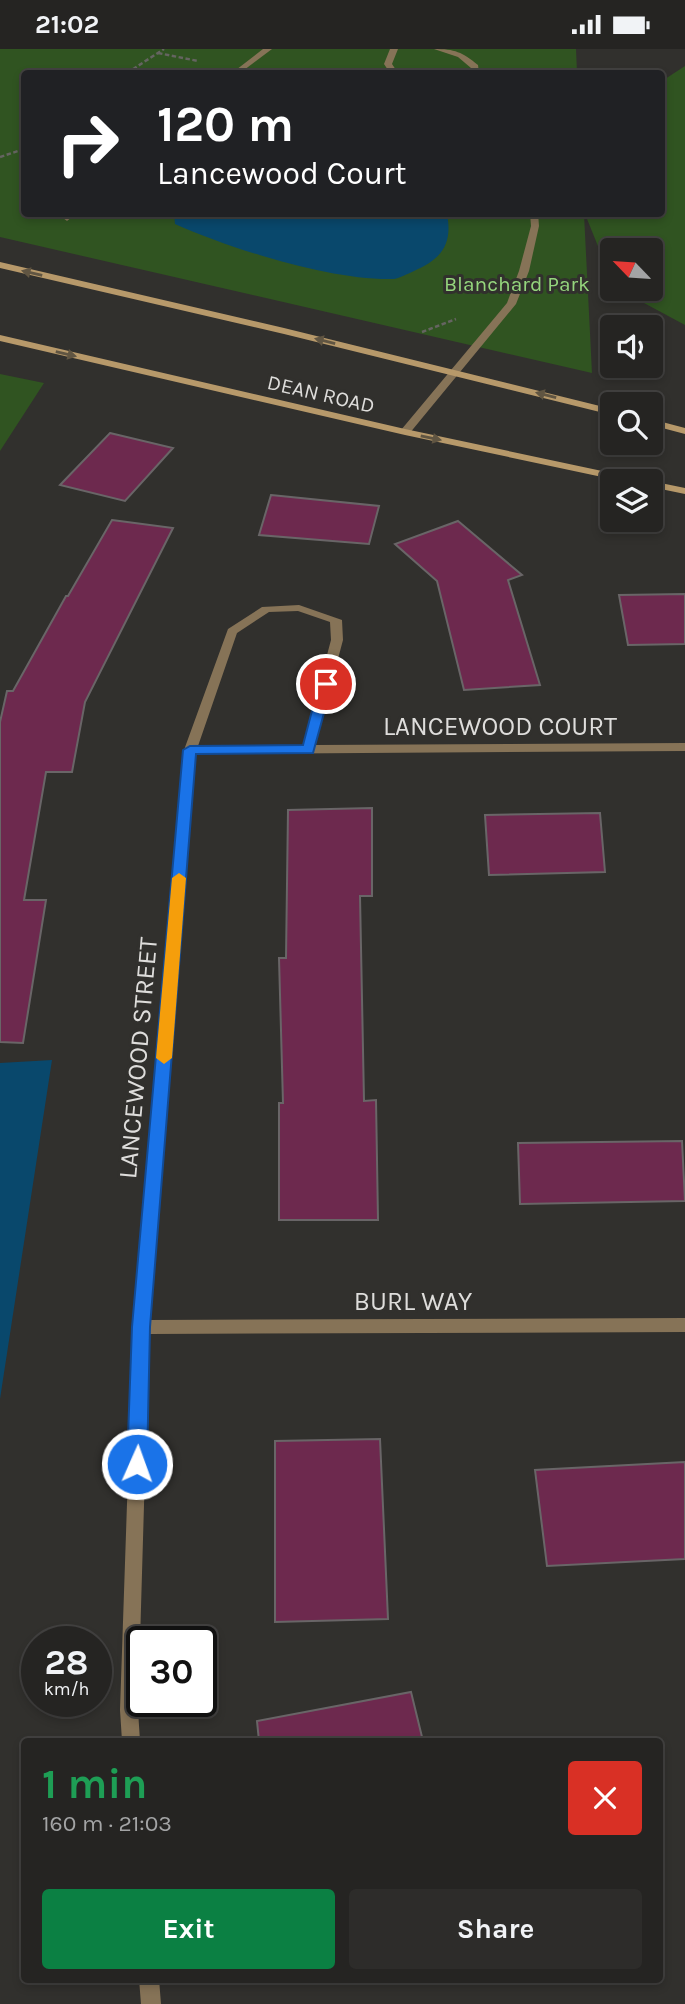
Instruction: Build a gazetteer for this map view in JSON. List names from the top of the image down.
{
  "streets": {
    "main road": ["DEAN ROAD"],
    "street": ["LANCEWOOD COURT", "LANCEWOOD STREET", "BURL WAY"]
  },
  "crossings": [
    ["LANCEWOOD COURT", "LANCEWOOD STREET"],
    ["LANCEWOOD STREET", "BURL WAY"]
  ],
  "parks": ["Blanchard Park"],
  "north": "top left",
  "page": {
    "status": "21:02",
    "turn": ["120 m", "Lancewood Court"],
    "speed": "28 km/h",
    "limit": "30",
    "heading": ["1 min", "160 m · 21:03"],
    "buttons": ["Exit", "Share"]
  }
}
